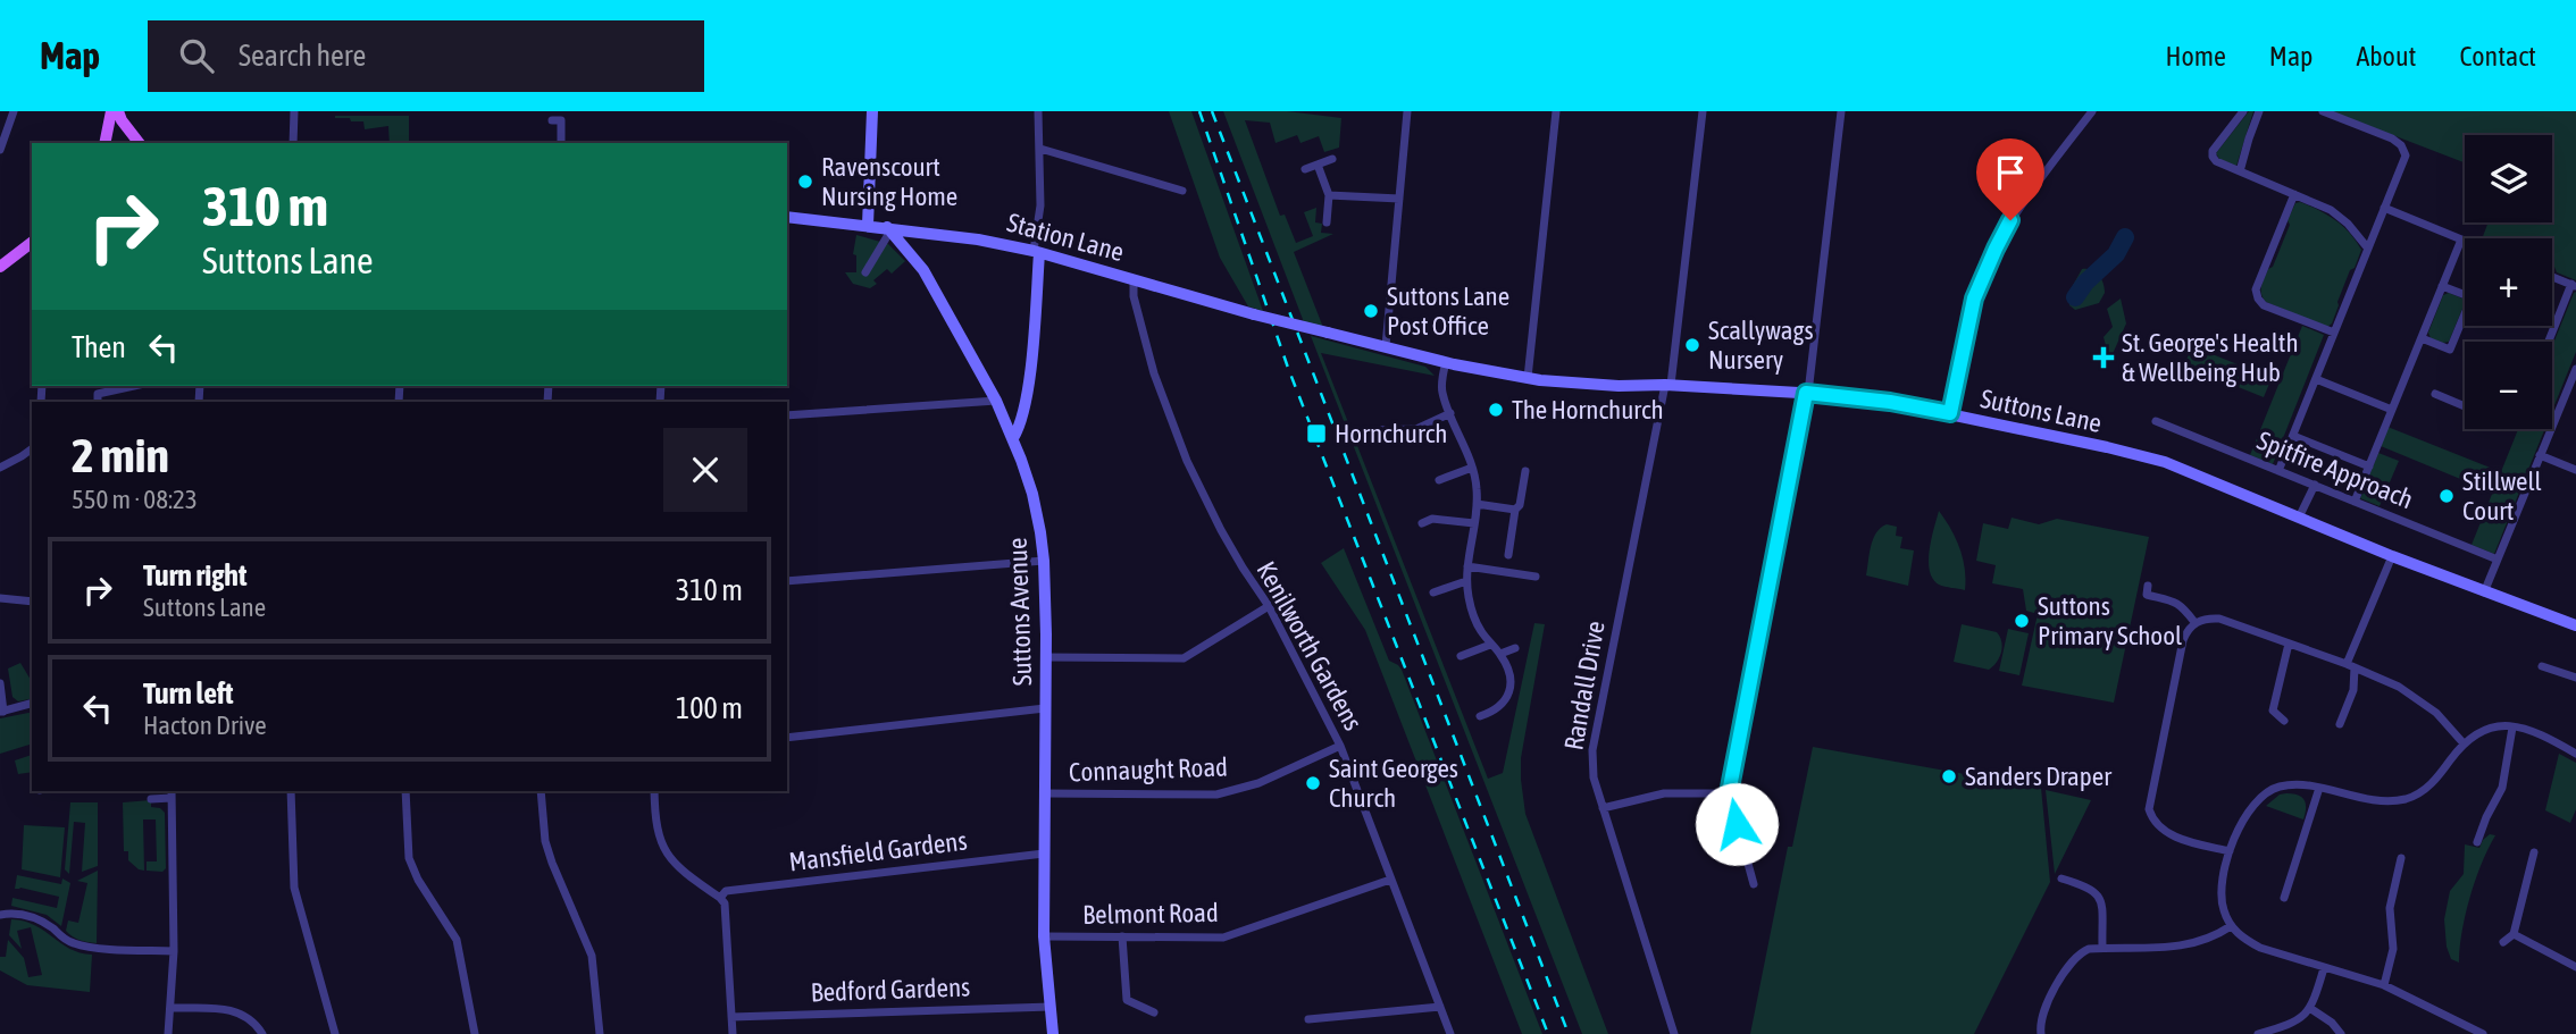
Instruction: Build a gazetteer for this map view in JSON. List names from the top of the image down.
{
  "streets": {
    "street": [
      "Station Lane",
      "Suttons Lane",
      "Spitfire Approach",
      "Suttons Avenue",
      "Kenilworth Gardens",
      "Randall Drive",
      "Connaught Road",
      "Mansfield Gardens",
      "Belmont Road",
      "Bedford Gardens"
    ]
  },
  "crossings": [
    ["Station Lane", "Suttons Lane"],
    ["Station Lane", "Suttons Avenue"],
    ["Station Lane", "Kenilworth Gardens"],
    ["Suttons Lane", "Randall Drive"],
    ["Suttons Avenue", "Connaught Road"],
    ["Suttons Avenue", "Mansfield Gardens"],
    ["Suttons Avenue", "Belmont Road"],
    ["Suttons Avenue", "Bedford Gardens"],
    ["Kenilworth Gardens", "Connaught Road"],
    ["Kenilworth Gardens", "Belmont Road"]
  ],
  "places": {
    "other": [
      "Ravenscourt Nursing Home",
      "Suttons Lane Post Office",
      "Scallywags Nursery",
      "The Hornchurch",
      "Stillwell Court",
      "Suttons Primary School",
      "Sanders Draper",
      "Saint Georges Church"
    ],
    "health": ["St. George's Health & Wellbeing Hub"],
    "transit": ["Hornchurch"]
  },
  "page": {
    "header": "Map",
    "search": "Search here",
    "nav": [
      "Home",
      "Map",
      "About",
      "Contact"
    ],
    "map_buttons": ["+", "−"],
    "turn": ["310 m", "Suttons Lane"],
    "then": "Then",
    "heading": ["2 min", "550 m · 08:23"],
    "list": [
      {
        "name": "Turn right",
        "note": "Suttons Lane",
        "value": "310 m"
      },
      {
        "name": "Turn left",
        "note": "Hacton Drive",
        "value": "100 m"
      }
    ]
  }
}
